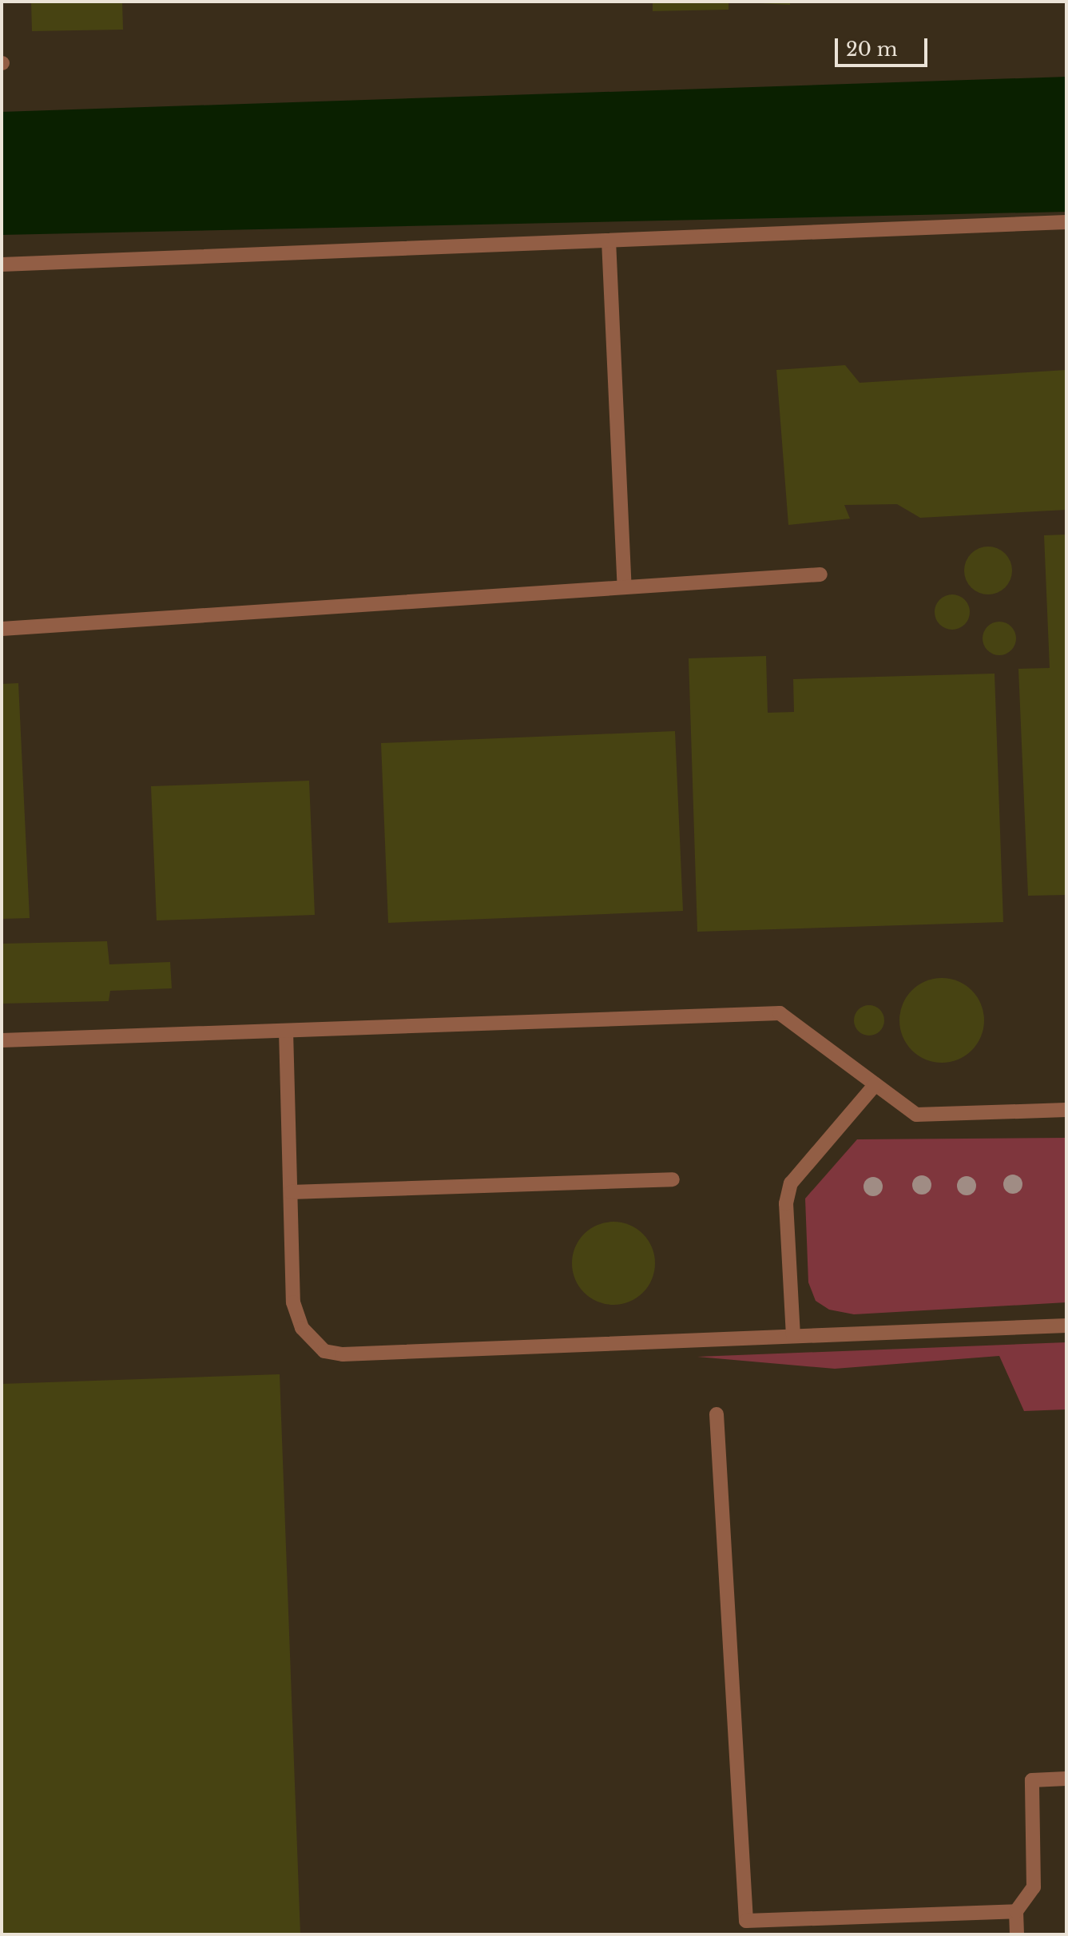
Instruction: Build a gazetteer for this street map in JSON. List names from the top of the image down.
{
  "scale_bar": "20 m"
}
